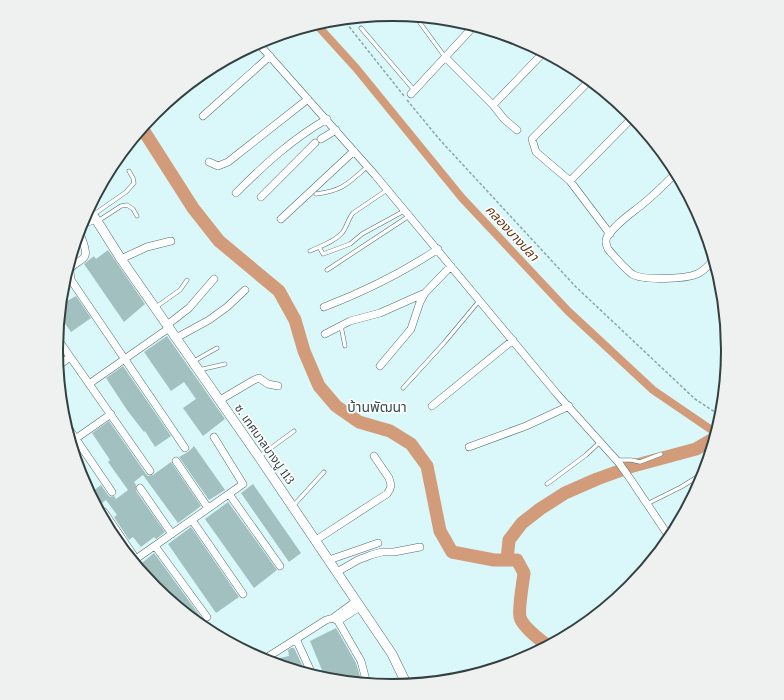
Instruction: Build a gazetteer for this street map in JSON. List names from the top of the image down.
{
  "streets": {
    "street": ["ซ. เทศบาลบางปู 113"]
  },
  "districts": ["บ้านพัฒนา"],
  "water": ["คลองบางปลา"]
}
